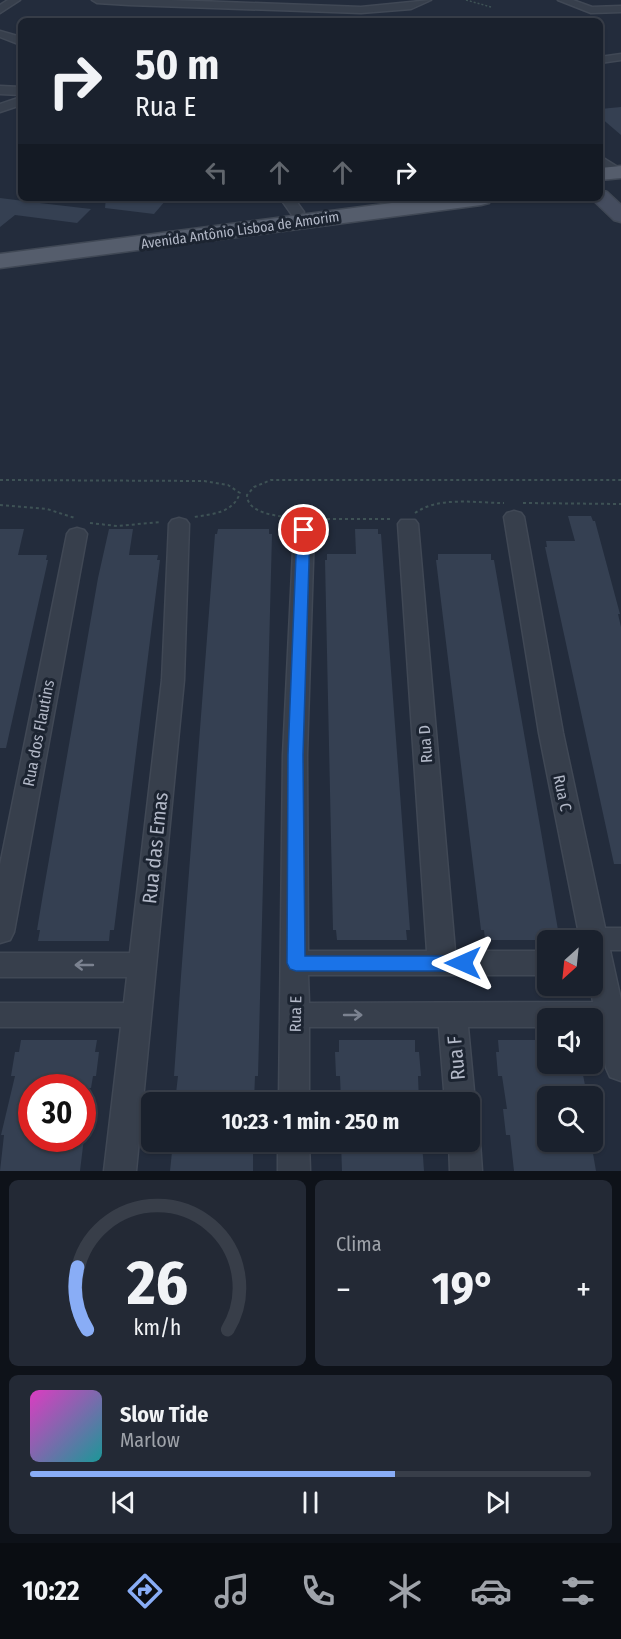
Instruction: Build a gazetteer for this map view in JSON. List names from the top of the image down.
{
  "streets": {
    "main road": ["Avenida Antônio Lisboa de Amorim"],
    "street": [
      "Rua dos Flautins",
      "Rua D",
      "Rua C",
      "Rua das Emas",
      "Rua E",
      "Rua F"
    ]
  },
  "north": "bottom left",
  "page": {
    "turn": ["50 m", "Rua E"],
    "limit": "30",
    "trip": "10:23 · 1 min · 250 m",
    "tile": "Clima",
    "heat": ["−", "19°", "+"],
    "song": ["Slow Tide", "Marlow"],
    "tabs": "10:22",
    "gauge": ["26", "km/h"]
  }
}
